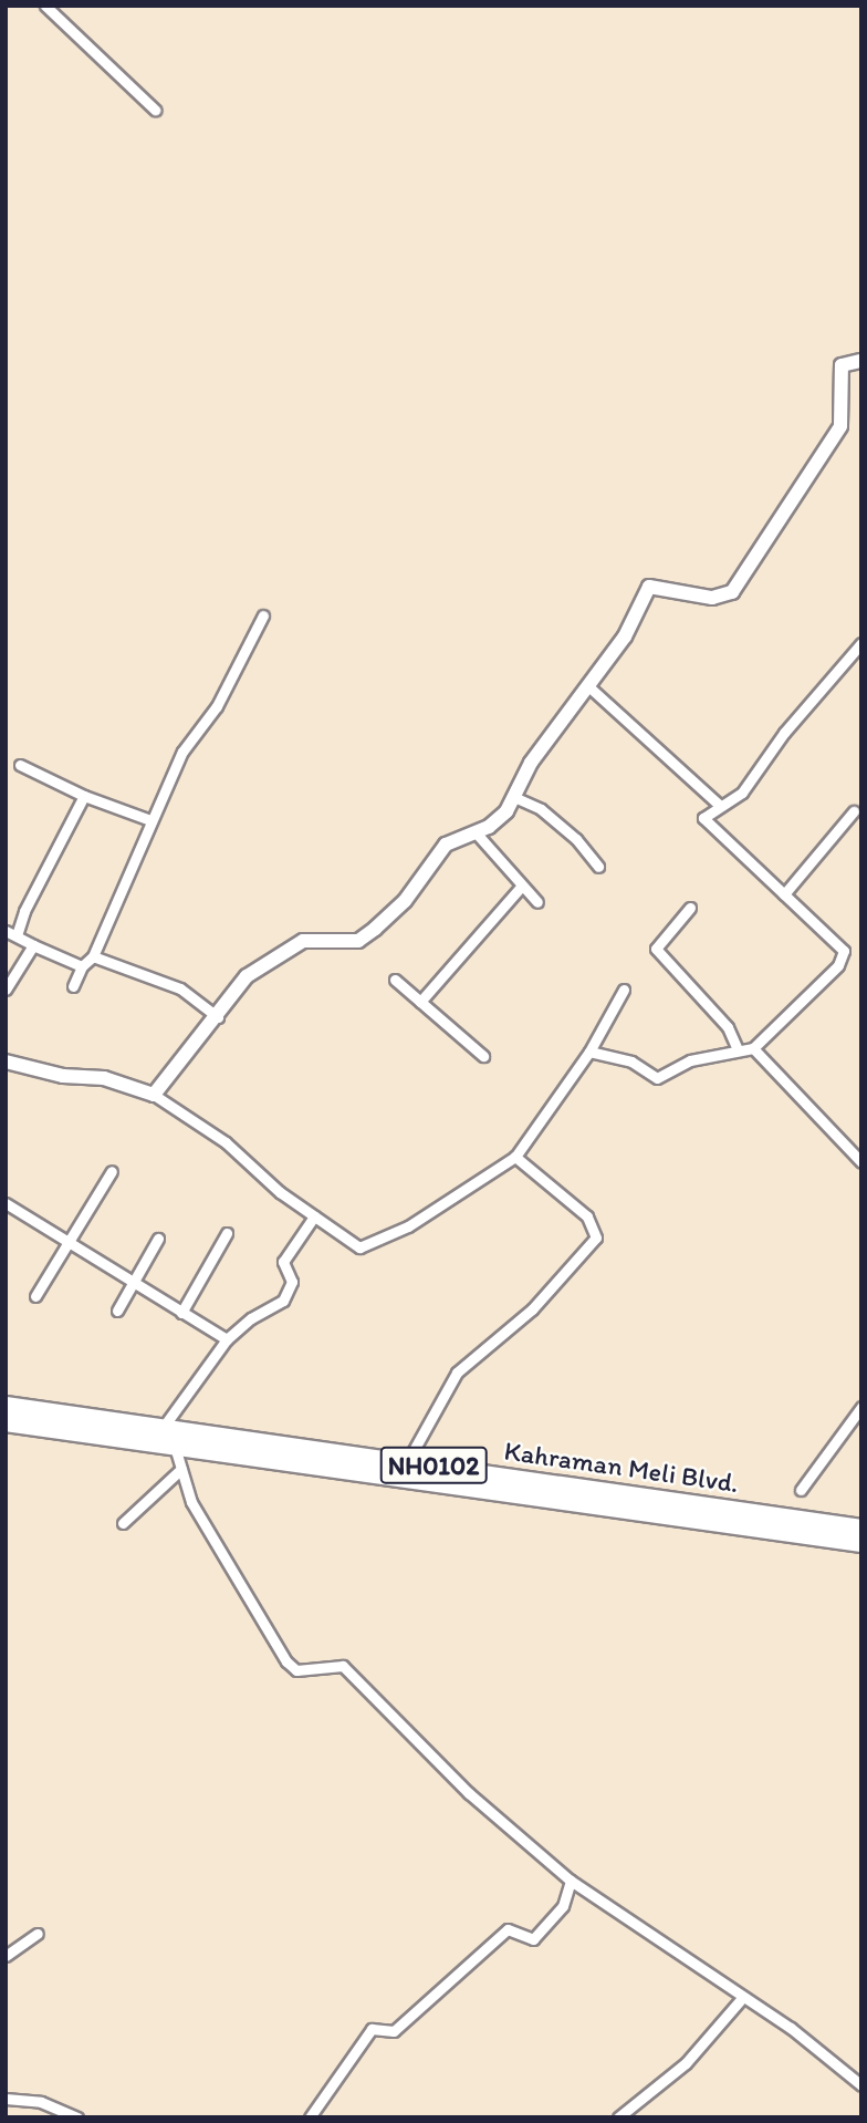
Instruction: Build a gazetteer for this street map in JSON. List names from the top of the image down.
{
  "streets": {
    "highway": ["NH0102", "Kahraman Meli Blvd."]
  }
}
